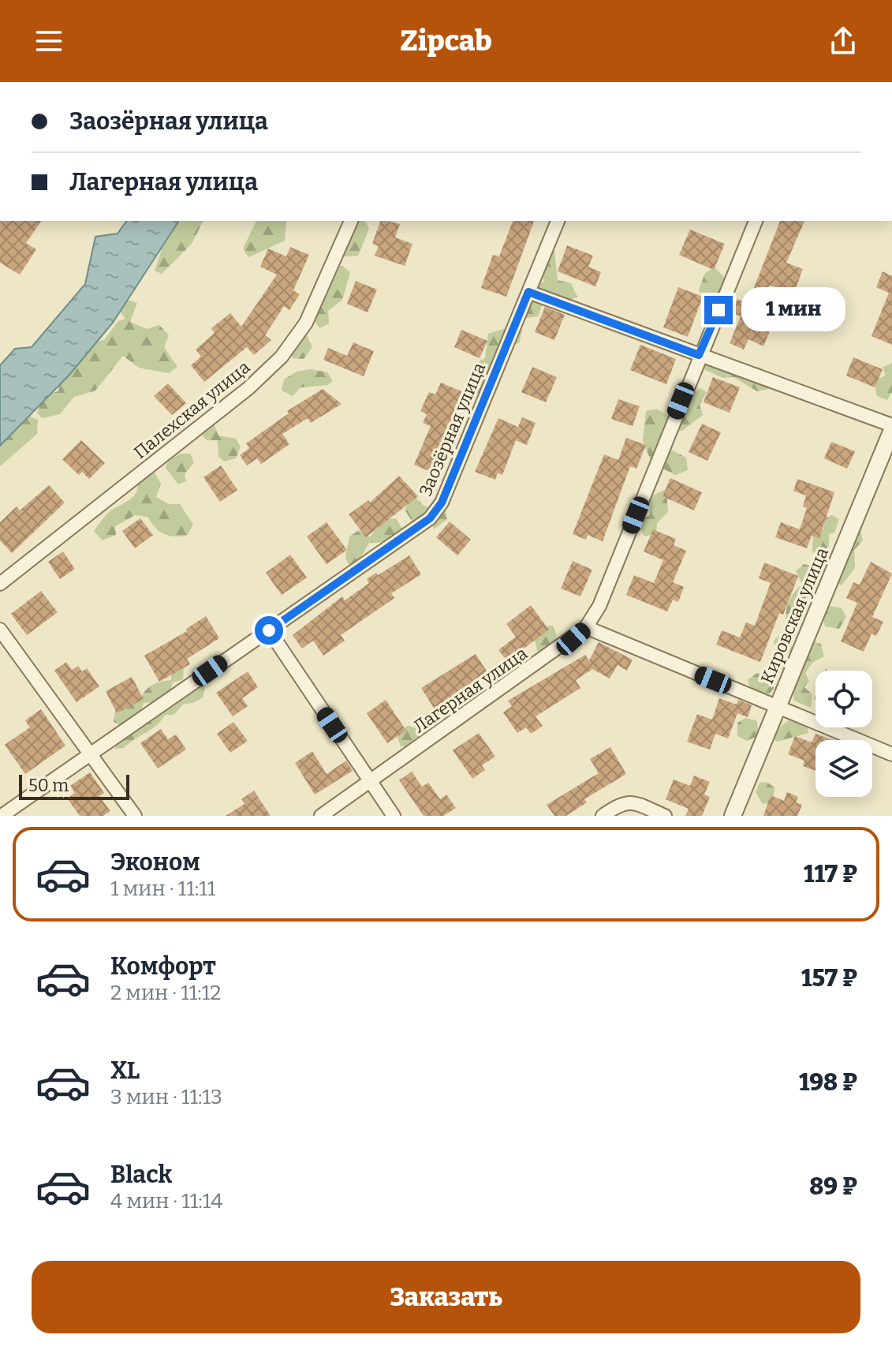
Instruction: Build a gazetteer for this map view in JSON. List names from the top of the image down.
{
  "streets": {
    "street": [
      "Палехская улица",
      "Заозёрная улица",
      "Кировская улица",
      "Лагерная улица"
    ]
  },
  "scale_bar": "50 m",
  "page": {
    "header": "Zipcab",
    "banner": ["Заозёрная улица", "Лагерная улица"],
    "bubble": "1 мин",
    "scale": "50 m",
    "list": [
      {
        "name": "Эконом",
        "note": "1 мин · 11:11",
        "value": "117 ₽"
      },
      {
        "name": "Комфорт",
        "note": "2 мин · 11:12",
        "value": "157 ₽"
      },
      {
        "name": "XL",
        "note": "3 мин · 11:13",
        "value": "198 ₽"
      },
      {
        "name": "Black",
        "note": "4 мин · 11:14",
        "value": "89 ₽"
      }
    ],
    "buttons": "Заказать"
  }
}
